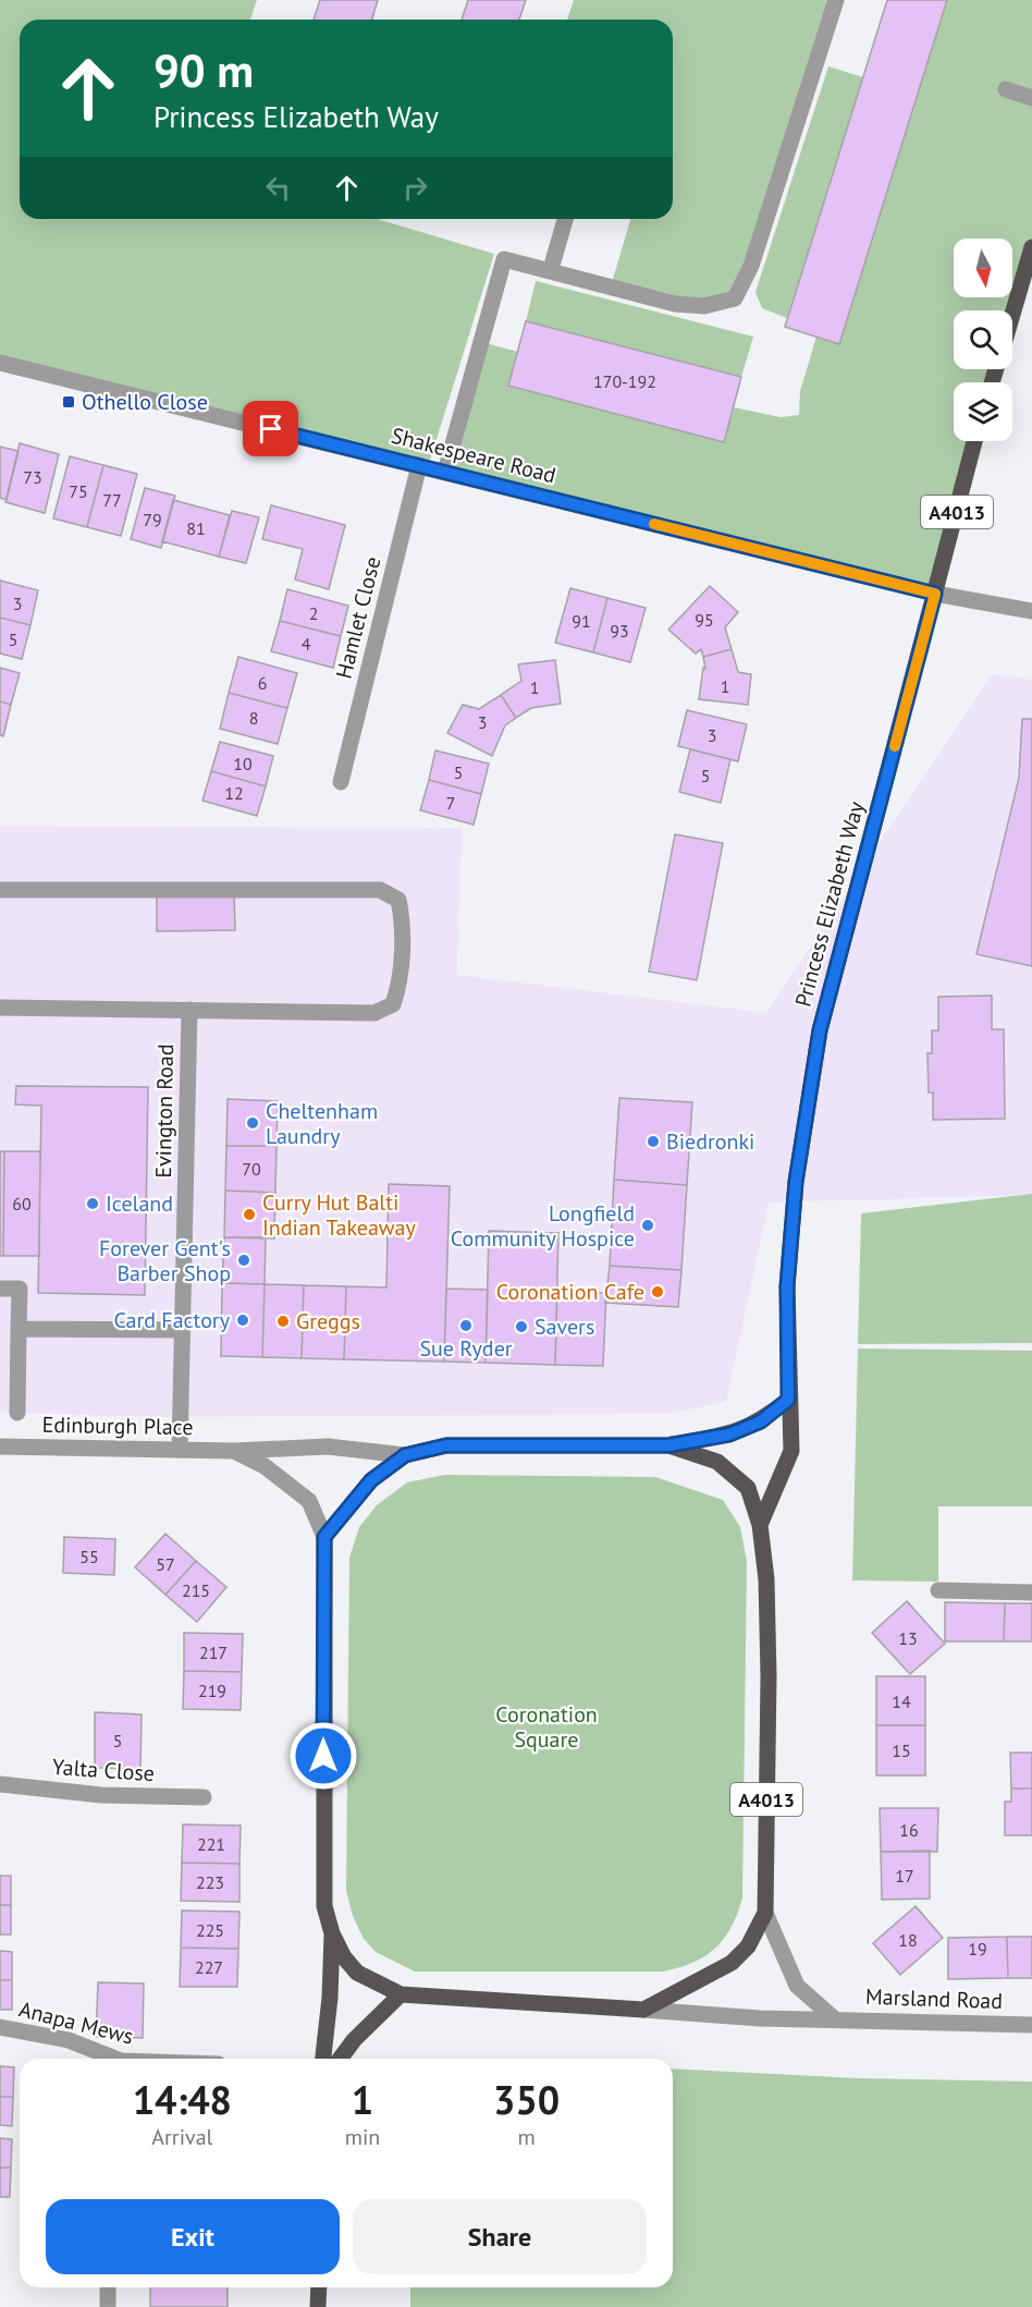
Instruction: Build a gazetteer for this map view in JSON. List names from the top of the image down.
{
  "streets": {
    "main road": ["A4013", "Princess Elizabeth Way"],
    "street": [
      "Shakespeare Road",
      "Hamlet Close",
      "Evington Road",
      "Edinburgh Place",
      "Yalta Close",
      "Marsland Road",
      "Anapa Mews"
    ]
  },
  "crossings": [
    ["Shakespeare Road", "Hamlet Close"],
    ["Shakespeare Road", "Princess Elizabeth Way"],
    ["A4013", "Princess Elizabeth Way"],
    ["A4013", "Edinburgh Place"],
    ["A4013", "Marsland Road"],
    ["Evington Road", "Edinburgh Place"]
  ],
  "parks": ["Coronation Square"],
  "places": {
    "transit": ["Othello Close"],
    "other": [
      "Cheltenham Laundry",
      "Biedronki",
      "Iceland",
      "Curry Hut Balti Indian Takeaway",
      "Longfield Community Hospice",
      "Forever Gent's Barber Shop",
      "Coronation Cafe",
      "Card Factory",
      "Greggs",
      "Sue Ryder",
      "Savers"
    ]
  },
  "house_numbers": [
    "170-192",
    "73",
    "75",
    "77",
    "79",
    "81",
    "3",
    "2",
    "95",
    "91",
    "93",
    "5",
    "4",
    "6",
    "1",
    "1",
    "8",
    "3",
    "3",
    "10",
    "5",
    "5",
    "12",
    "7",
    "70",
    "60",
    "55",
    "57",
    "215",
    "13",
    "217",
    "219",
    "14",
    "5",
    "15",
    "16",
    "221",
    "17",
    "223",
    "225",
    "18",
    "19",
    "227"
  ],
  "north": "bottom",
  "page": {
    "turn": ["90 m", "Princess Elizabeth Way"],
    "eta": [
      "14:48",
      "Arrival",
      "1",
      "min",
      "350",
      "m"
    ],
    "buttons": ["Exit", "Share"]
  }
}
